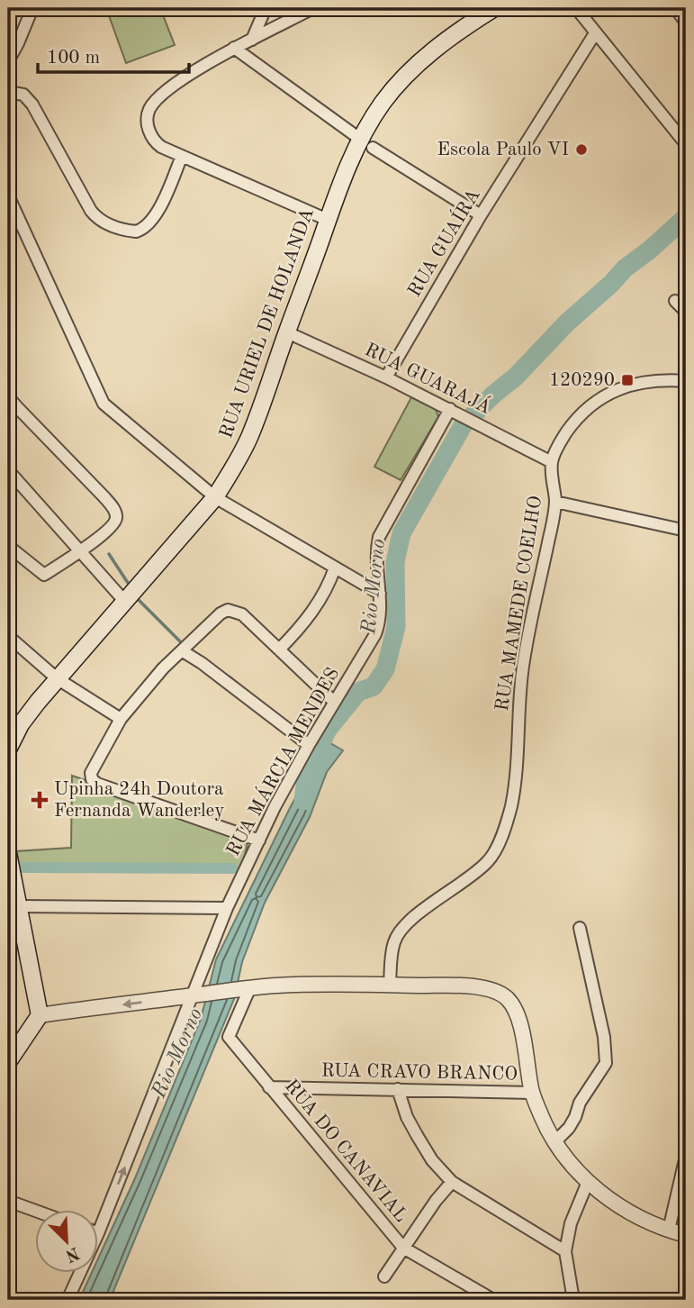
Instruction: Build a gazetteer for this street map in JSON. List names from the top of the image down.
{
  "streets": {
    "main road": ["RUA URIEL DE HOLANDA"],
    "street": [
      "RUA GUAÍRA",
      "RUA GUARAJÁ",
      "RUA MAMEDE COELHO",
      "RUA MÁRCIA MENDES",
      "RUA CRAVO BRANCO",
      "RUA DO CANAVIAL"
    ]
  },
  "crossings": [
    ["RUA GUAÍRA", "RUA GUARAJÁ"],
    ["RUA URIEL DE HOLANDA", "RUA GUARAJÁ"],
    ["RUA GUARAJÁ", "RUA MAMEDE COELHO"],
    ["RUA GUARAJÁ", "RUA MÁRCIA MENDES"],
    ["RUA CRAVO BRANCO", "RUA DO CANAVIAL"]
  ],
  "water": ["Rio Morno"],
  "places": {
    "other": ["Escola Paulo VI"],
    "transit": ["120290"],
    "health": ["Upinha 24h Doutora Fernanda Wanderley"]
  },
  "scale_bar": "100 m",
  "north": "bottom right"
}
